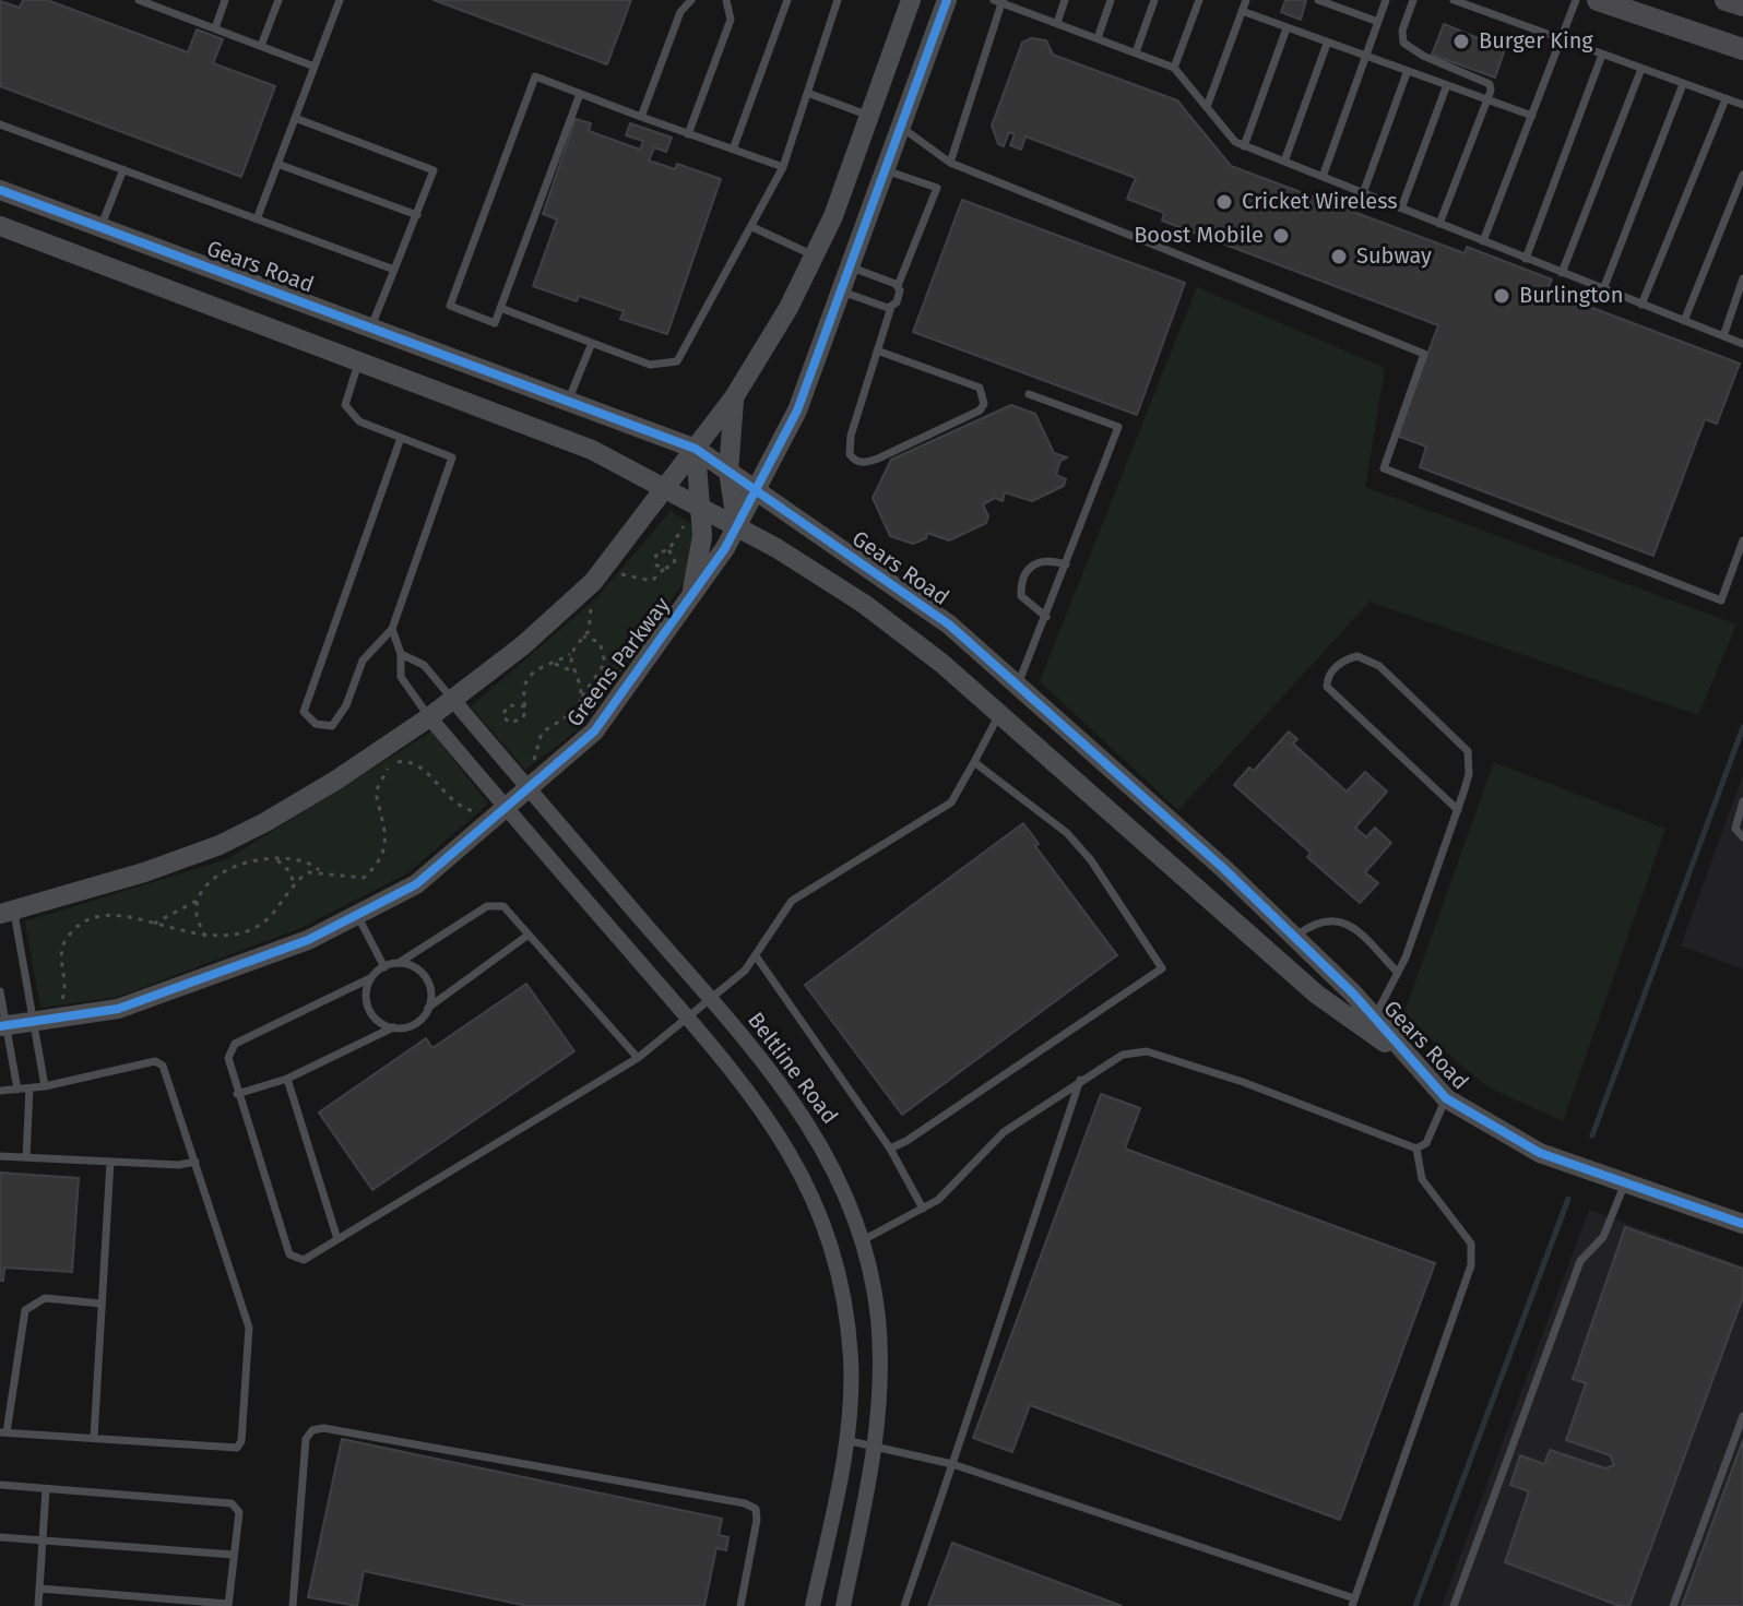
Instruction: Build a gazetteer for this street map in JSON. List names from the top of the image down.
{
  "streets": {
    "street": ["Gears Road", "Greens Parkway", "Beltline Road"]
  },
  "crossings": [
    ["Gears Road", "Greens Parkway"],
    ["Greens Parkway", "Beltline Road"]
  ],
  "places": [
    "Burger King",
    "Cricket Wireless",
    "Boost Mobile",
    "Subway",
    "Burlington"
  ]
}
